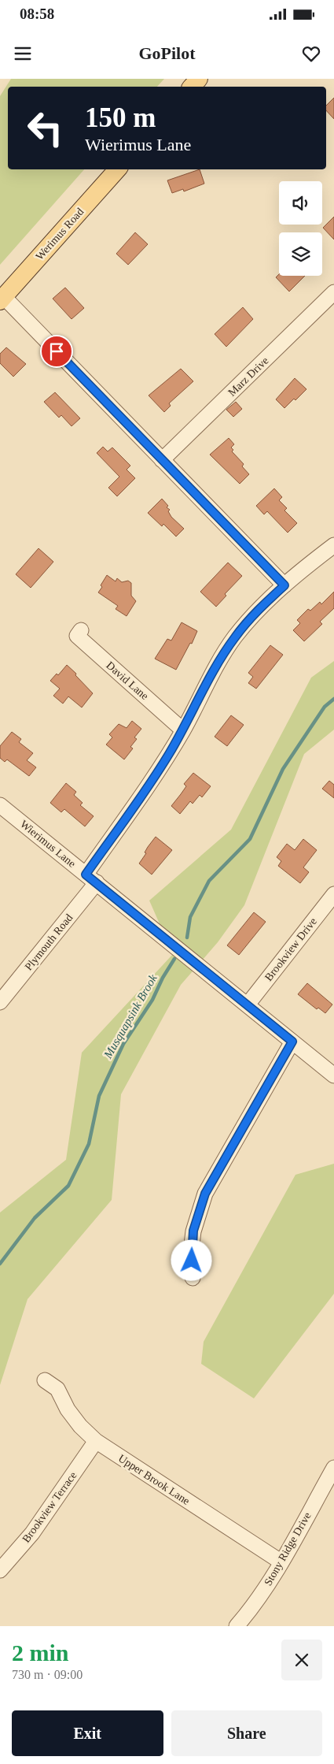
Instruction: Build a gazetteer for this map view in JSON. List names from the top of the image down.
{
  "streets": {
    "main road": ["Werimus Road"],
    "street": [
      "Marz Drive",
      "David Lane",
      "Wierimus Lane",
      "Plymouth Road",
      "Brookview Drive",
      "Upper Brook Lane",
      "Brookview Terrace",
      "Stony Ridge Drive"
    ]
  },
  "crossings": [
    ["David Lane", "Plymouth Road"],
    ["Wierimus Lane", "Plymouth Road"],
    ["Wierimus Lane", "Brookview Drive"],
    ["Upper Brook Lane", "Brookview Terrace"],
    ["Upper Brook Lane", "Stony Ridge Drive"]
  ],
  "water": ["Musquapsink Brook"],
  "page": {
    "status": "08:58",
    "header": "GoPilot",
    "turn": ["150 m", "Wierimus Lane"],
    "heading": ["2 min", "730 m · 09:00"],
    "buttons": ["Exit", "Share"]
  }
}
